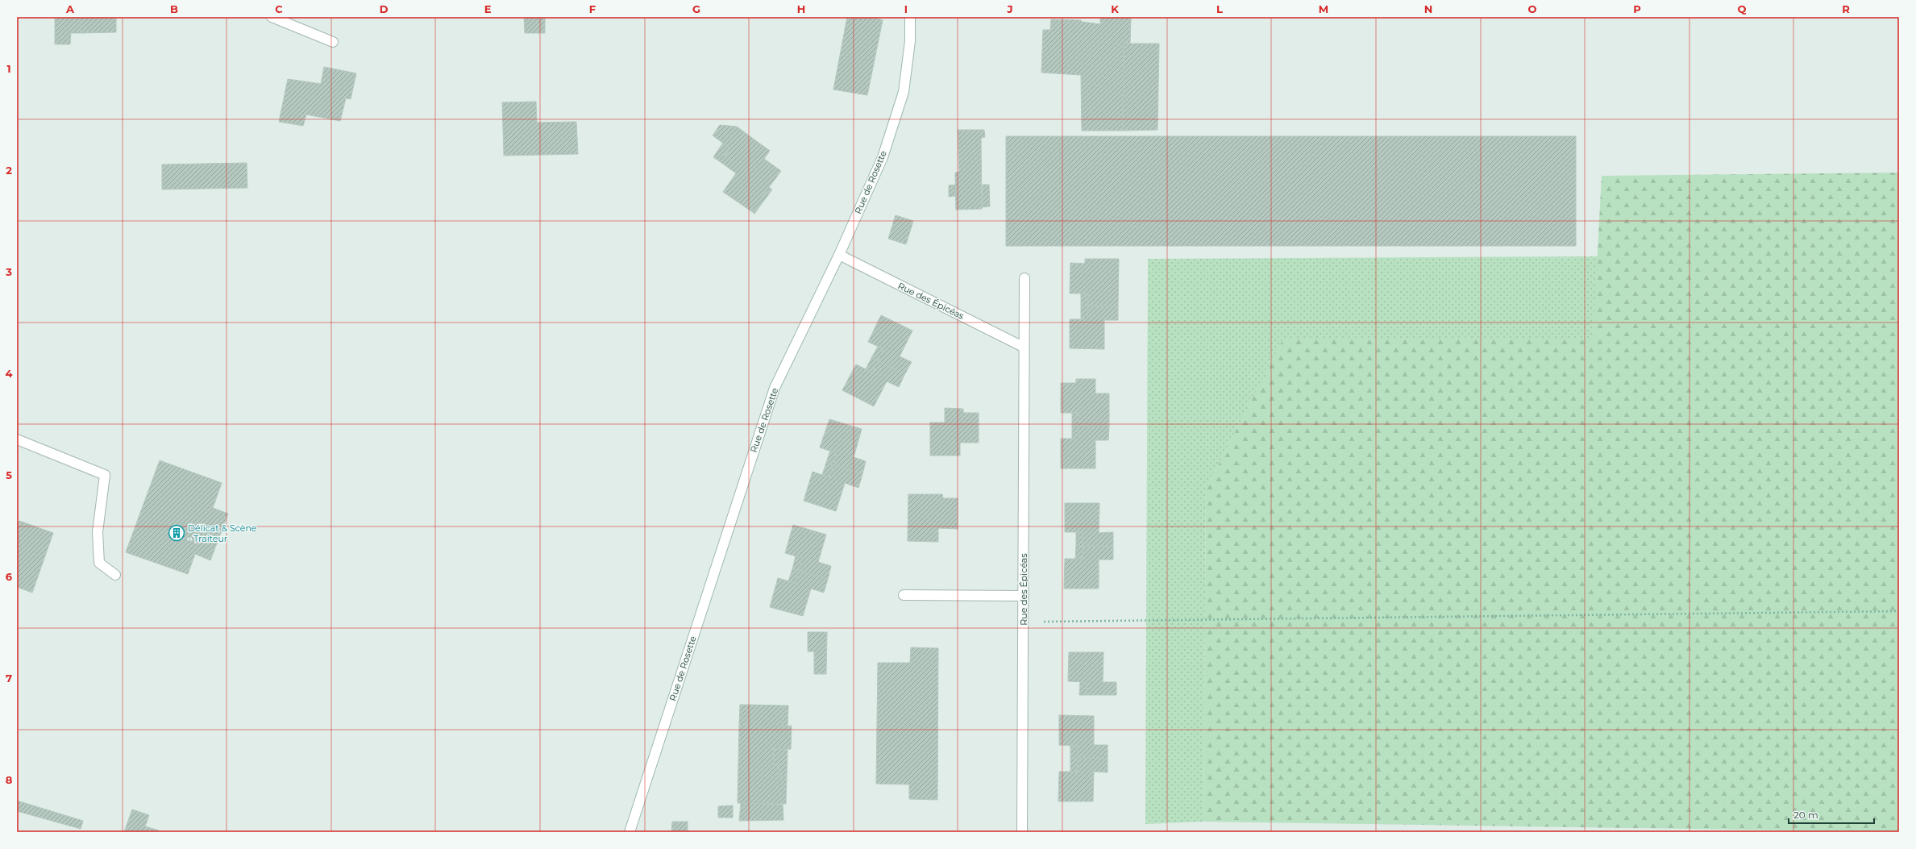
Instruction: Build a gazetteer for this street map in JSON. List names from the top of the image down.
{
  "streets": {
    "street": ["Rue de Rosette", "Rue des Épicéas"]
  },
  "crossings": [
    ["Rue de Rosette", "Rue des Épicéas"]
  ],
  "places": {
    "building": ["Délicat & Scène - Traiteur"]
  },
  "scale_bar": "20 m",
  "grid": {
    "columns": [
      "A",
      "B",
      "C",
      "D",
      "E",
      "F",
      "G",
      "H",
      "I",
      "J",
      "K",
      "L",
      "M",
      "N",
      "O",
      "P",
      "Q",
      "R"
    ],
    "rows": [
      "1",
      "2",
      "3",
      "4",
      "5",
      "6",
      "7",
      "8"
    ]
  }
}
